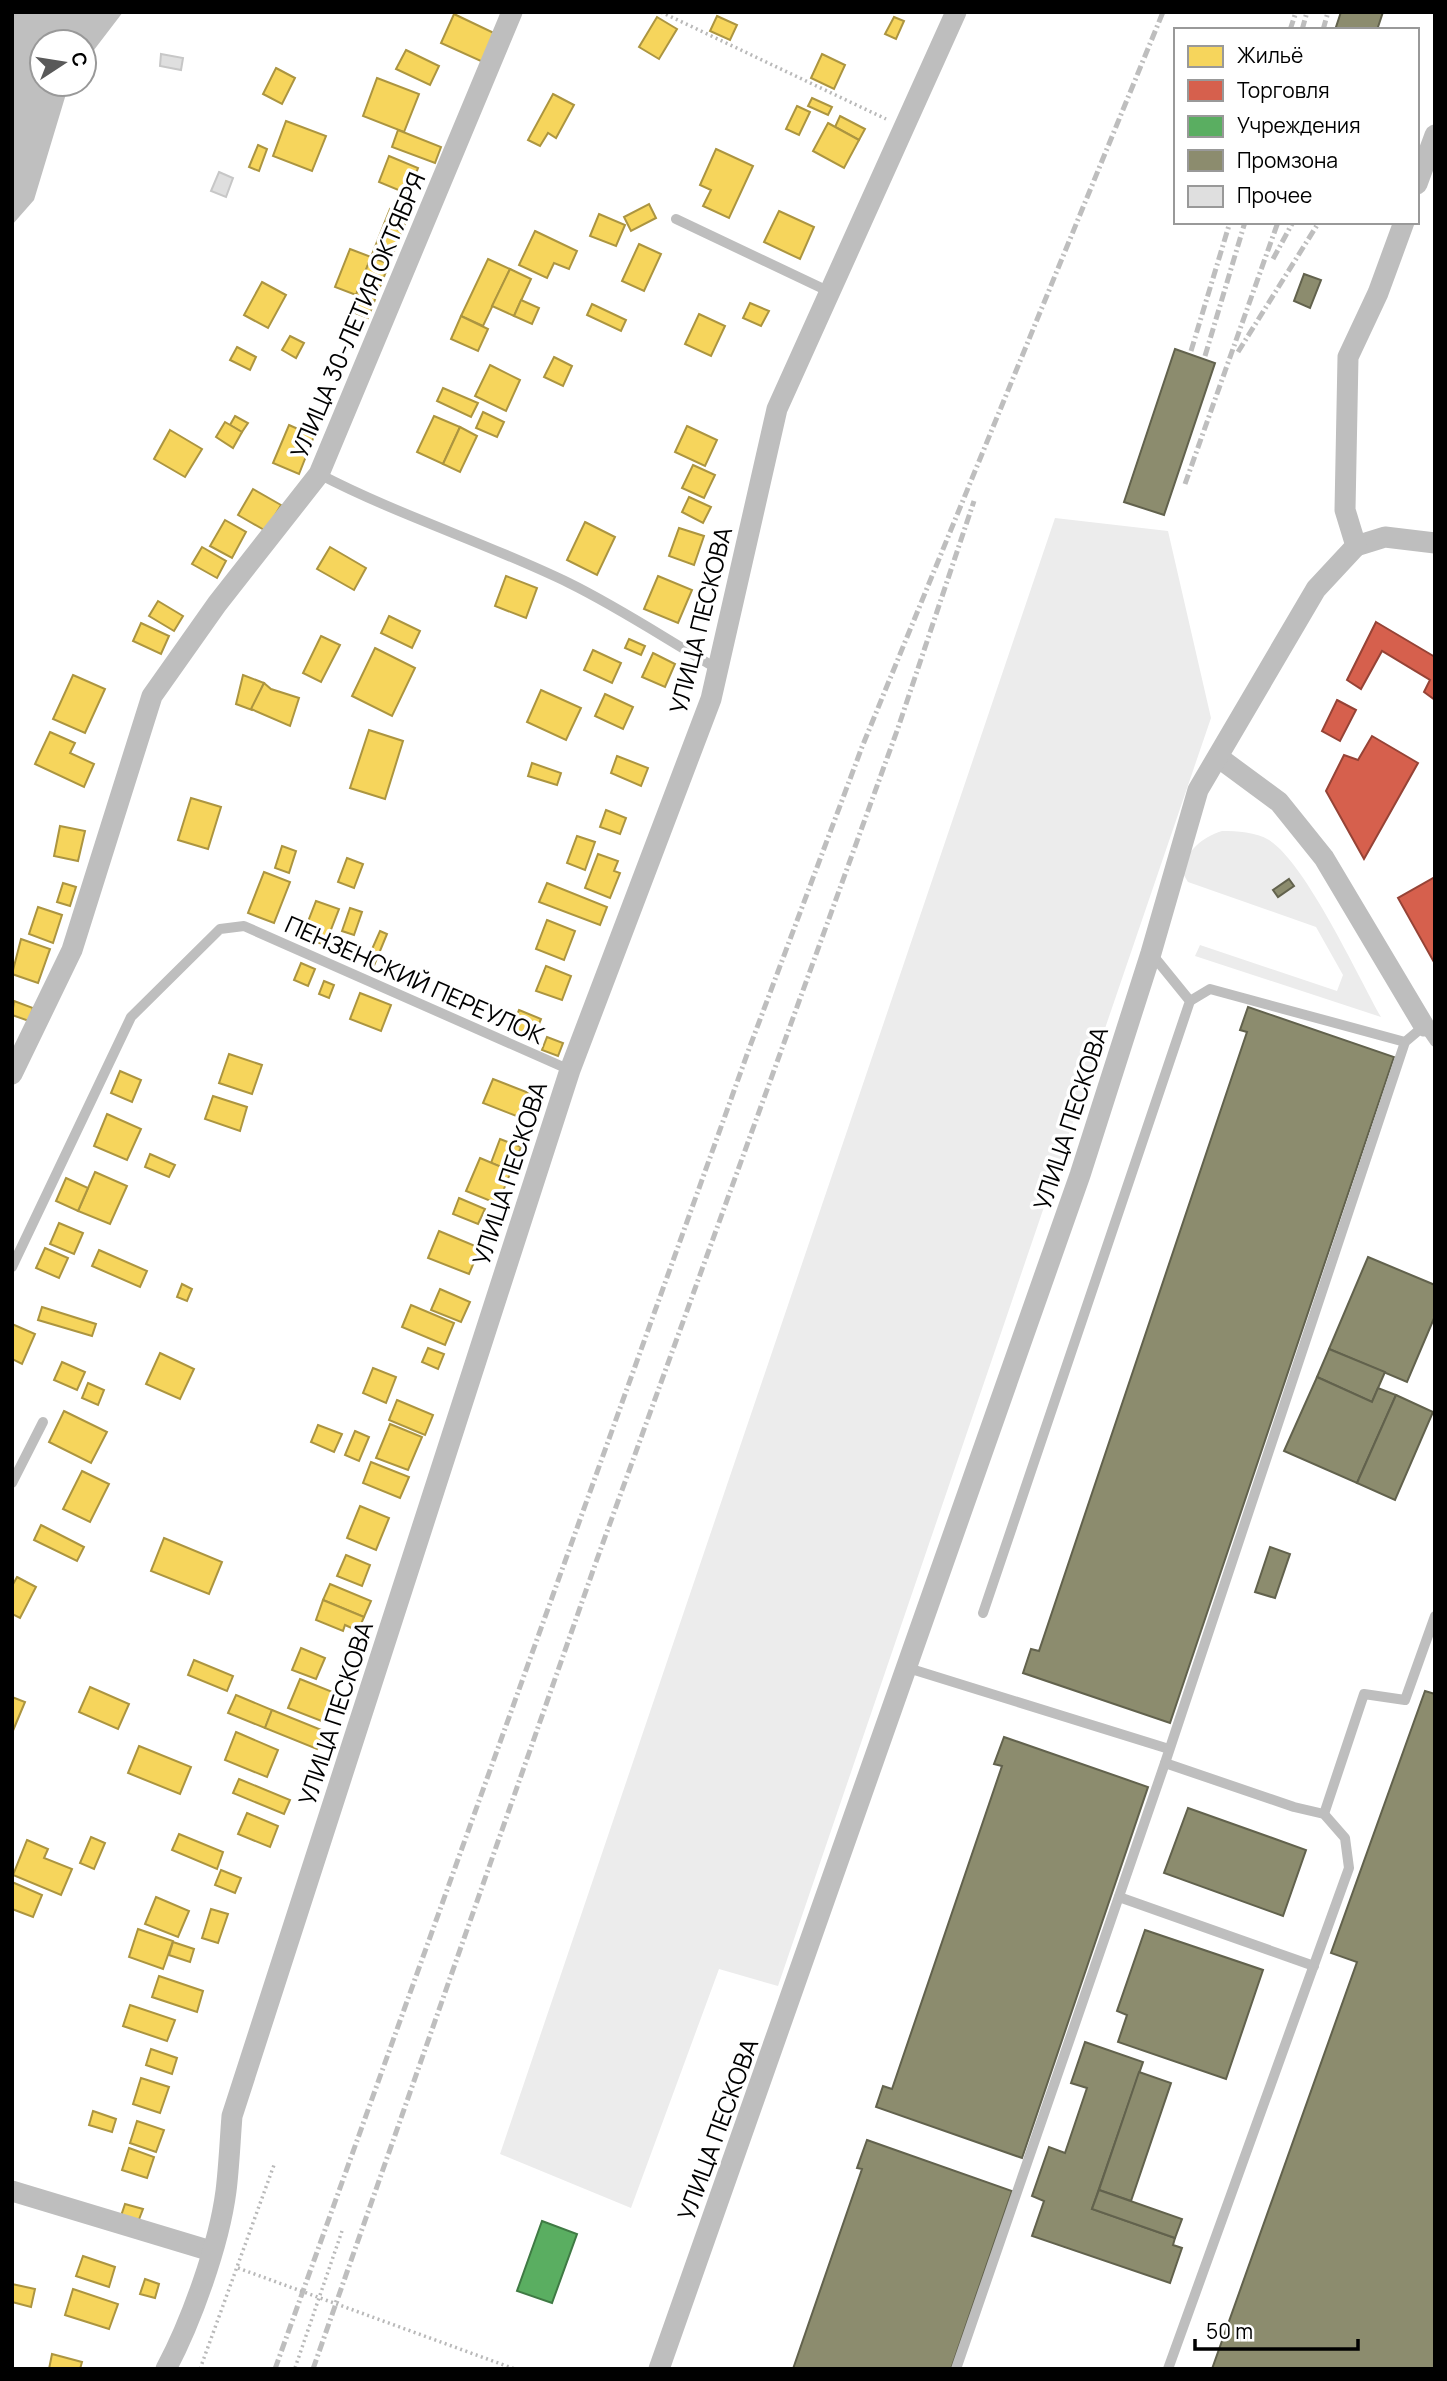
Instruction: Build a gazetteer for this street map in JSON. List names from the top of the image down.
{
  "streets": {
    "street": ["УЛИЦА 30-ЛЕТИЯ ОКТЯБРЯ", "УЛИЦА ПЕСКОВА"],
    "lane": ["ПЕНЗЕНСКИЙ ПЕРЕУЛОК"]
  },
  "crossings": [
    ["УЛИЦА ПЕСКОВА", "ПЕНЗЕНСКИЙ ПЕРЕУЛОК"]
  ],
  "legend": [
    "Жильё",
    "Торговля",
    "Учреждения",
    "Промзона",
    "Прочее"
  ],
  "scale_bar": "50 m",
  "north": "right"
}
